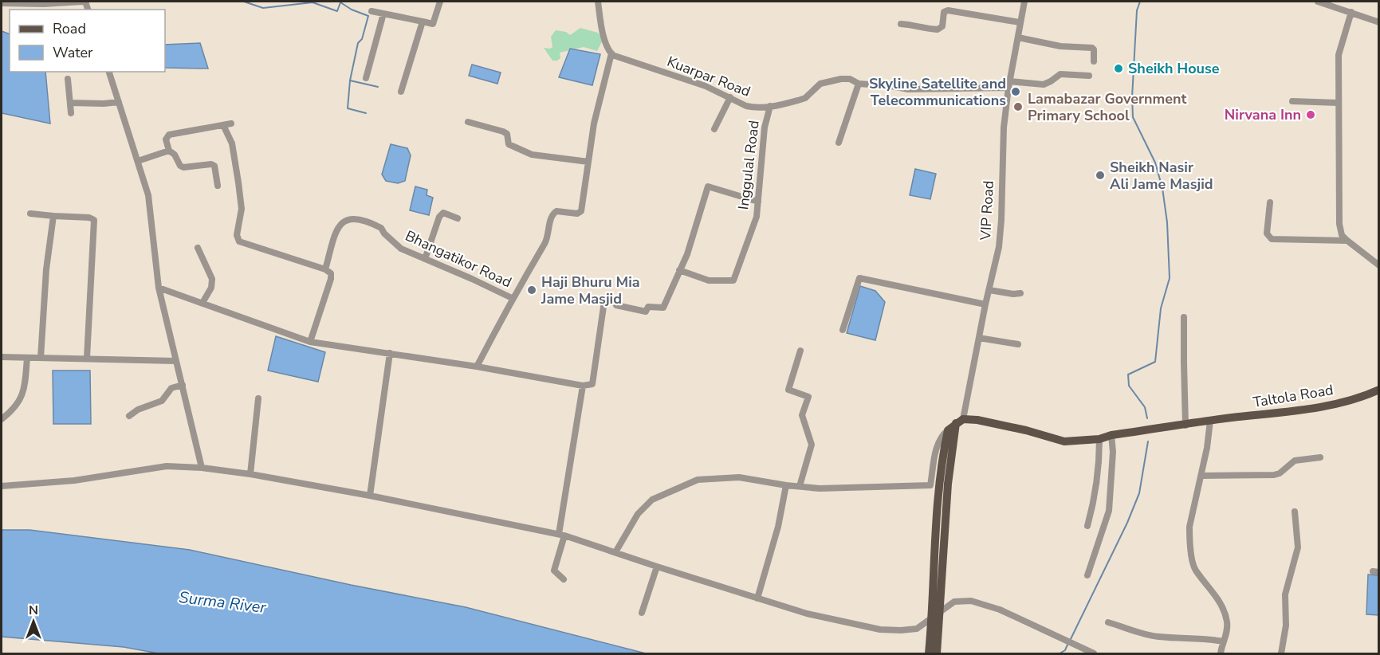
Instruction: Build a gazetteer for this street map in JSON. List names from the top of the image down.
{
  "streets": {
    "main road": ["Taltola Road"],
    "street": [
      "Kuarpar Road",
      "Inggulal Road",
      "VIP Road",
      "Bhangatikor Road"
    ]
  },
  "crossings": [
    ["Kuarpar Road", "Inggulal Road"],
    ["Kuarpar Road", "VIP Road"],
    ["VIP Road", "Taltola Road"]
  ],
  "water": ["Surma River"],
  "places": [
    "Sheikh House",
    "Skyline Satellite and Telecommunications",
    "Lamabazar Government Primary School",
    "Nirvana Inn",
    "Sheikh Nasir Ali Jame Masjid",
    "Haji Bhuru Mia Jame Masjid"
  ],
  "legend": ["Road", "Water"],
  "north": "top"
}
